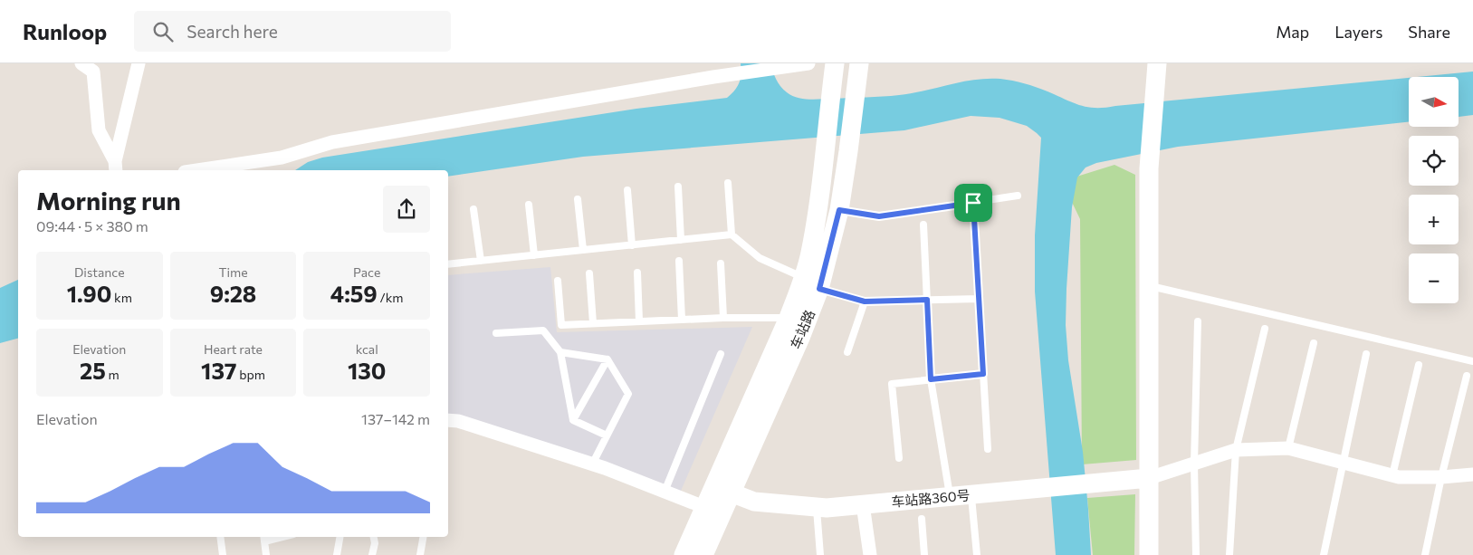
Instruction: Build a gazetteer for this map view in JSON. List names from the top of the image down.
{
  "streets": {
    "main road": ["车站路", "车站路360号"]
  },
  "crossings": [
    ["车站路", "车站路360号"]
  ],
  "north": "right",
  "page": {
    "header": "Runloop",
    "search": "Search here",
    "nav": ["Map", "Layers", "Share"],
    "map_buttons": ["+", "−"],
    "heading": ["Morning run", "09:44 · 5 × 380 m"],
    "stats": [
      ["Distance", "1.90 km"],
      ["Time", "9:28"],
      ["Pace", "4:59 /km"],
      ["Elevation", "25 m"],
      ["Heart rate", "137 bpm"],
      ["kcal", "130"]
    ],
    "chart": ["Elevation", "137–142 m"]
  }
}
